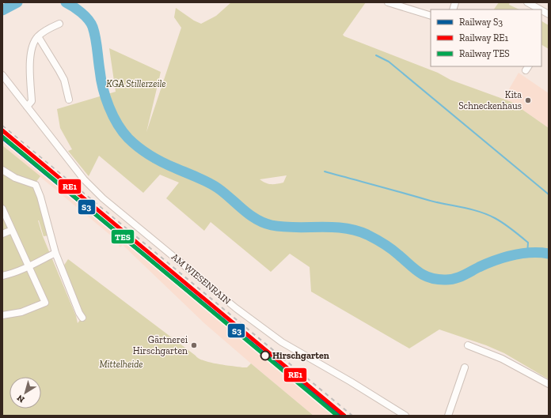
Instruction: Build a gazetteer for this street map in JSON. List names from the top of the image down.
{
  "streets": {
    "street": ["AM WIESENRAIN"]
  },
  "parks": ["KGA Stillerzeile", "Mittelheide"],
  "places": ["Kita Schneckenhaus", "Gärtnerei Hirschgarten", "Hirschgarten"],
  "lines": ["rail line RE1", "rail line TES", "rail line S3"],
  "legend": ["Railway S3", "Railway RE1", "Railway TES"],
  "north": "bottom left"
}
